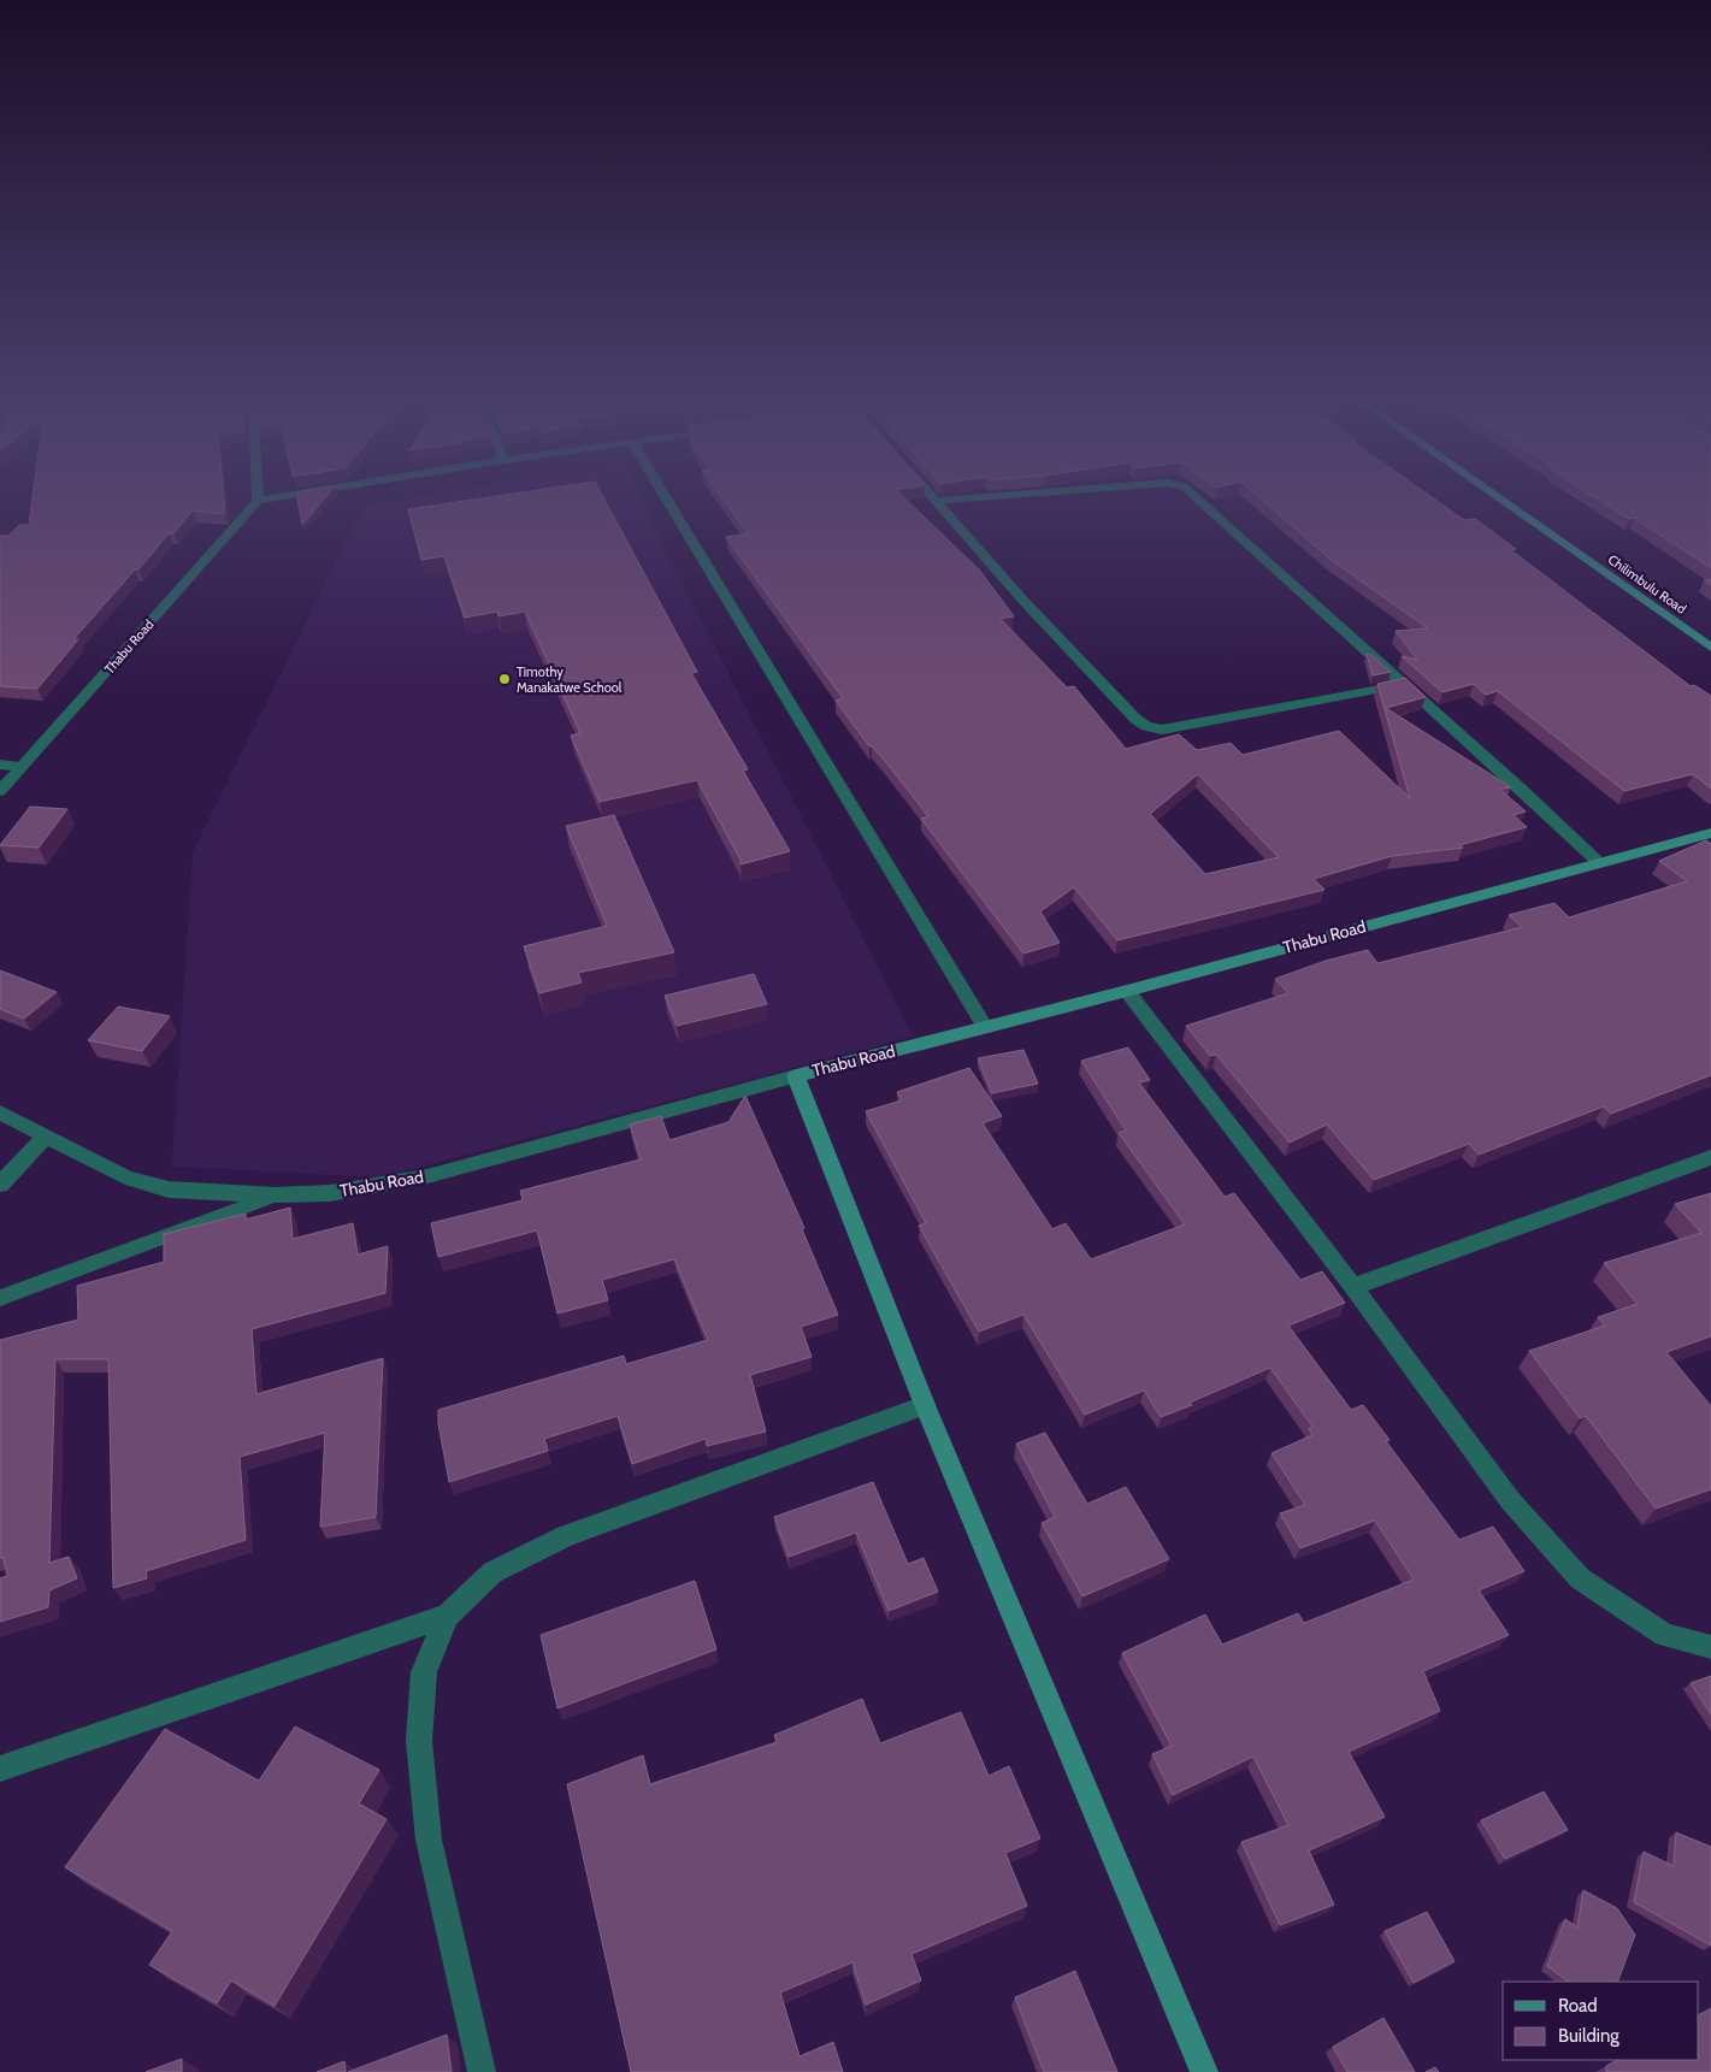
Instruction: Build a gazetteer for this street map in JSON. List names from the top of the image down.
{
  "streets": {
    "street": ["Chilimbulu Road", "Thabu Road"]
  },
  "places": ["Timothy Manakatwe School"],
  "legend": ["Road", "Building"]
}
